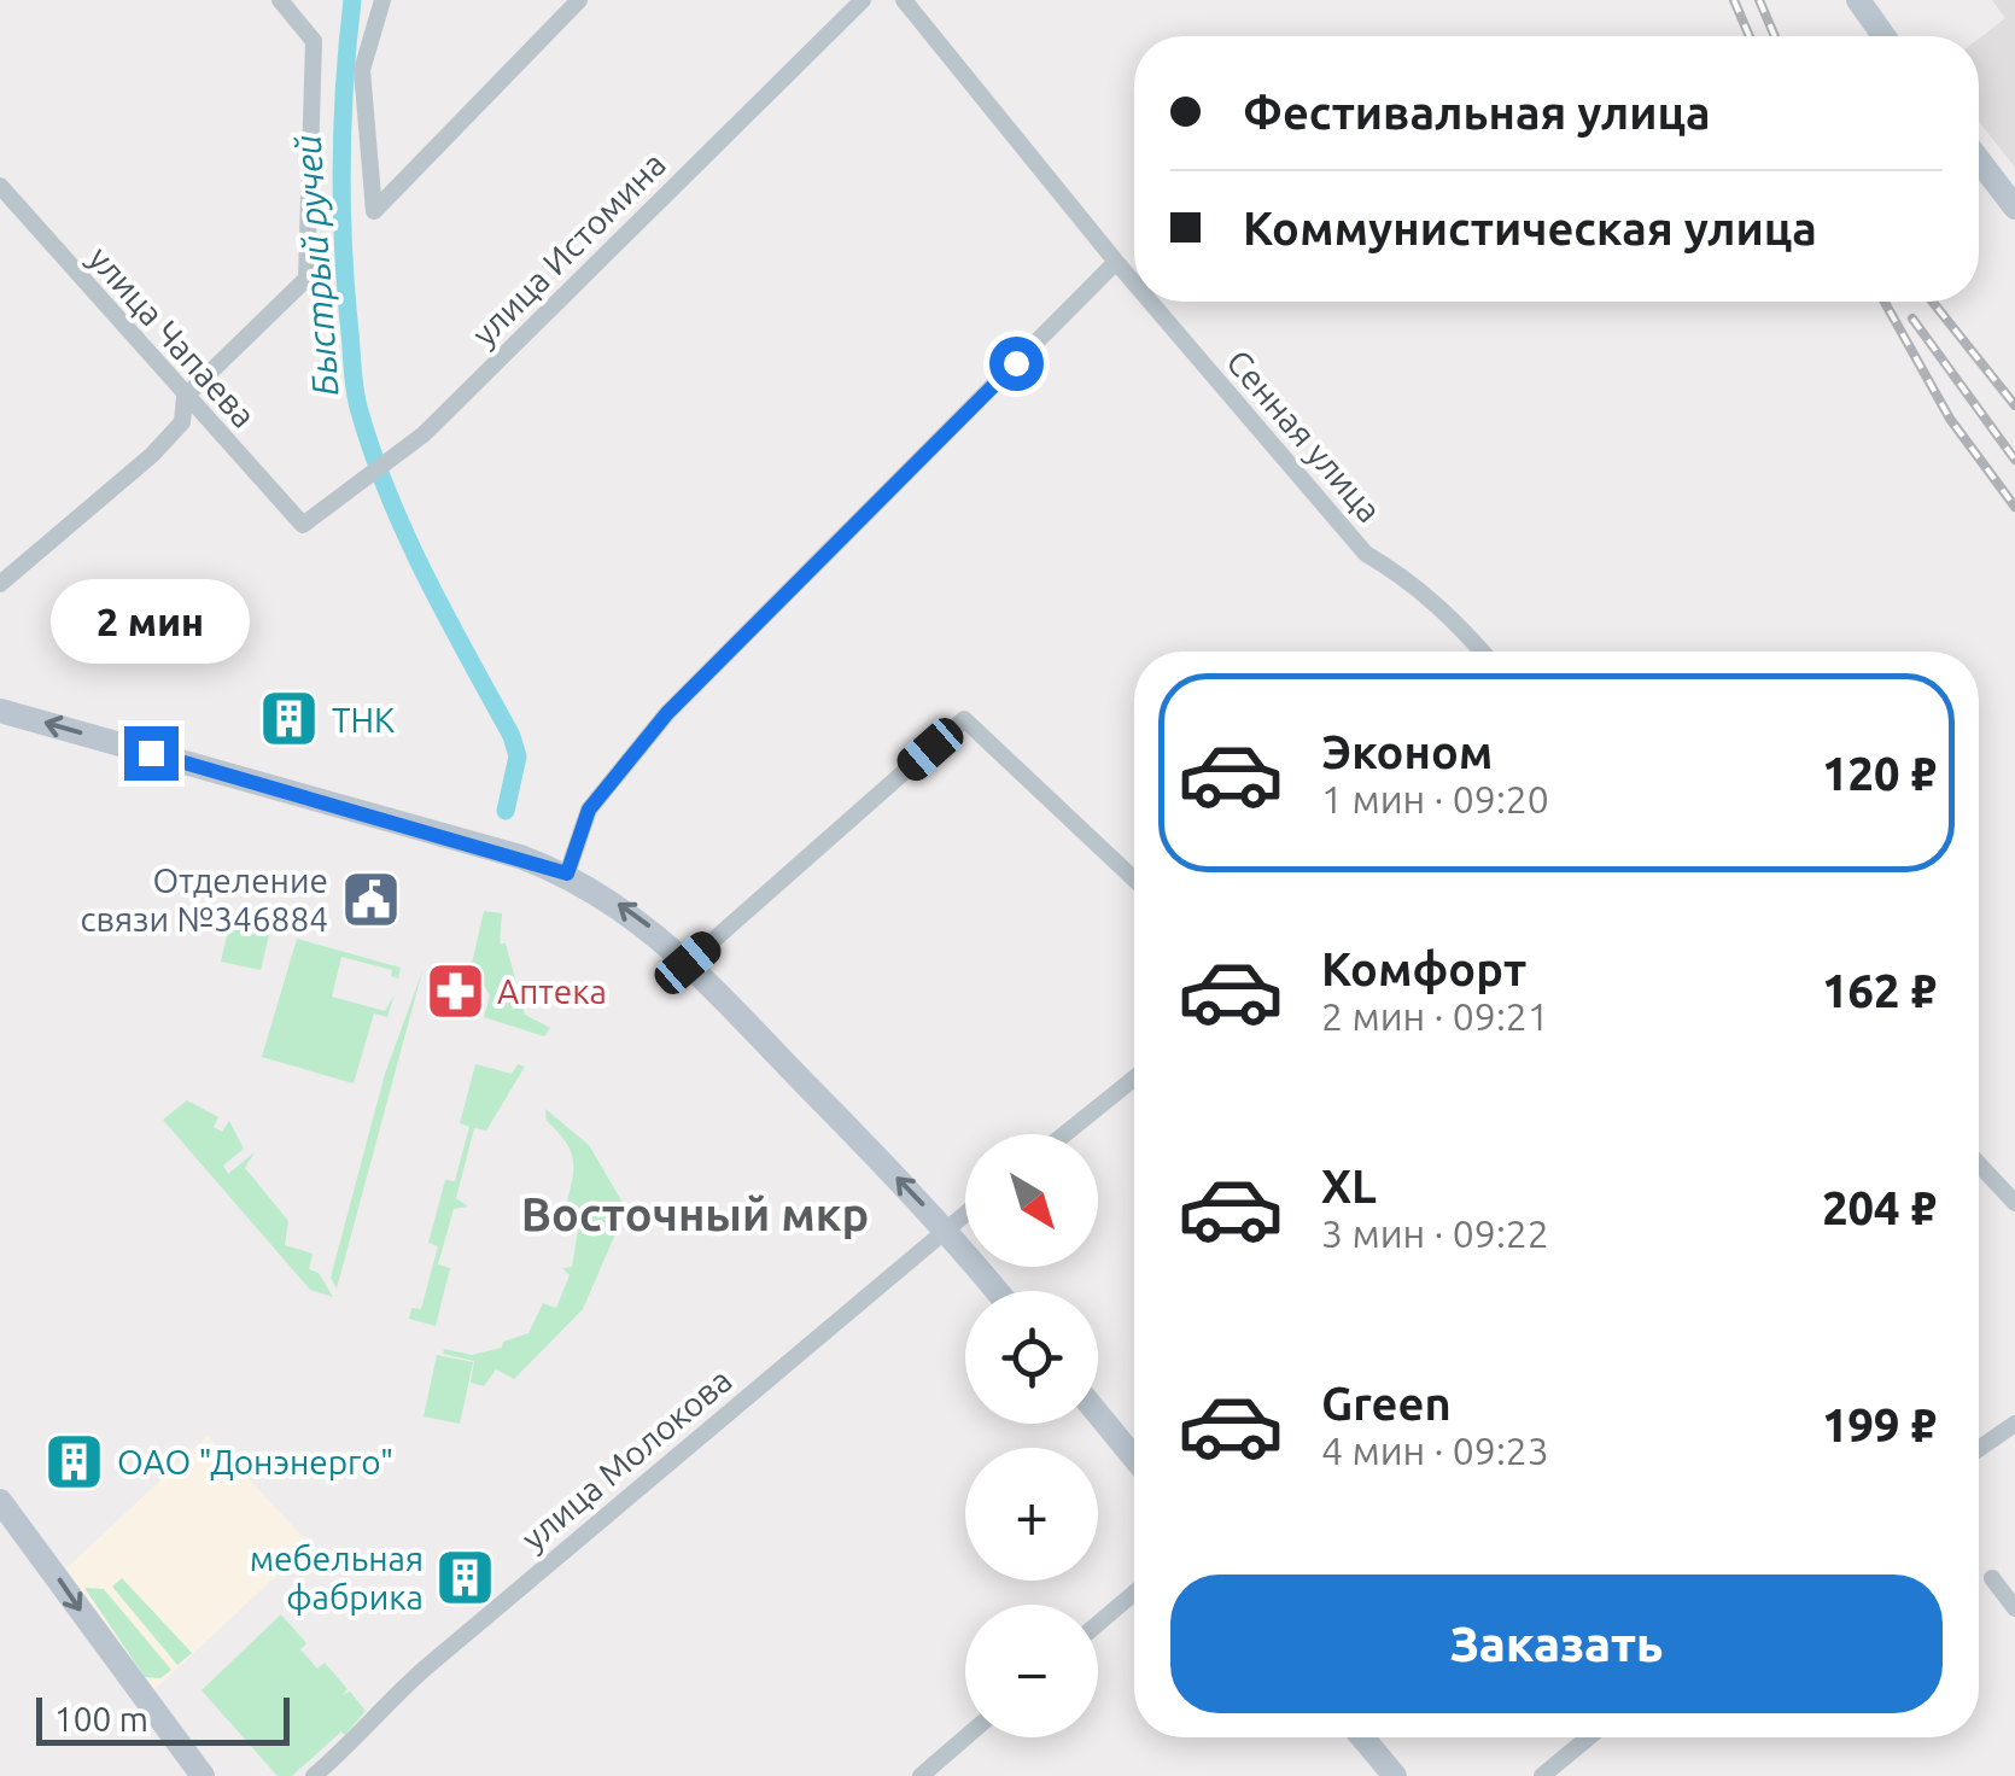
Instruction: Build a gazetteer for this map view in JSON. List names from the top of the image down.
{
  "streets": {
    "street": [
      "улица Истомина",
      "улица Чапаева",
      "Сенная улица",
      "улица Молокова"
    ]
  },
  "crossings": [
    ["улица Истомина", "улица Чапаева"]
  ],
  "districts": ["Восточный мкр"],
  "water": ["Быстрый ручей"],
  "places": {
    "building": ["ТНК", "ОАО \"Донэнерго\"", "мебельная фабрика"],
    "public building": ["Отделение связи №346884"],
    "pharmacy": ["Аптека"]
  },
  "scale_bar": "100 m",
  "north": "bottom right",
  "page": {
    "banner": ["Фестивальная улица", "Коммунистическая улица"],
    "bubble": "2 мин",
    "list": [
      {
        "name": "Эконом",
        "note": "1 мин · 09:20",
        "value": "120 ₽"
      },
      {
        "name": "Комфорт",
        "note": "2 мин · 09:21",
        "value": "162 ₽"
      },
      {
        "name": "XL",
        "note": "3 мин · 09:22",
        "value": "204 ₽"
      },
      {
        "name": "Green",
        "note": "4 мин · 09:23",
        "value": "199 ₽"
      }
    ],
    "map_buttons": ["+", "−"],
    "buttons": "Заказать",
    "scale": "100 m"
  }
}
